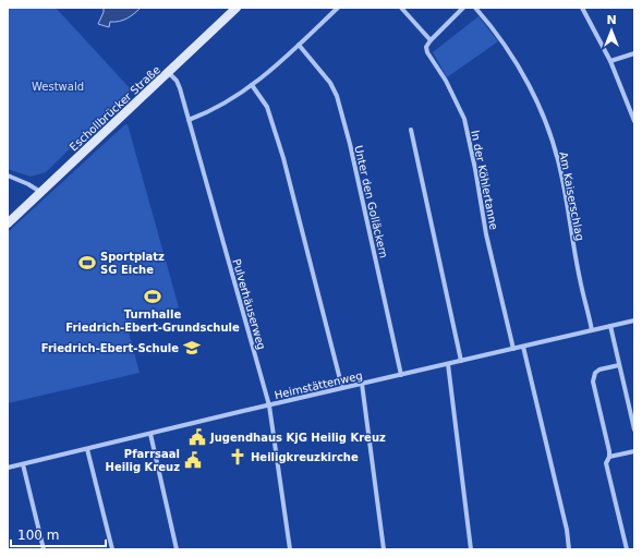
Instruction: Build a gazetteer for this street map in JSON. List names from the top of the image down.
{
  "streets": {
    "main road": ["Eschollbrücker Straße"],
    "street": [
      "In der Köhlertanne",
      "Am Kaiserschlag",
      "Unter den Golläckern",
      "Pulverhäuserweg",
      "Heimstättenweg"
    ]
  },
  "crossings": [
    ["Eschollbrücker Straße", "Pulverhäuserweg"],
    ["In der Köhlertanne", "Heimstättenweg"],
    ["Am Kaiserschlag", "Heimstättenweg"],
    ["Unter den Golläckern", "Heimstättenweg"],
    ["Pulverhäuserweg", "Heimstättenweg"]
  ],
  "parks": ["Westwald"],
  "places": {
    "sports": ["Sportplatz SG Eiche", "Turnhalle Friedrich-Ebert-Grundschule"],
    "school or university": ["Friedrich-Ebert-Schule"],
    "public building": ["Jugendhaus KjG Heilig Kreuz", "Pfarrsaal Heilig Kreuz"],
    "church": ["Heiligkreuzkirche"]
  },
  "scale_bar": "100 m",
  "north": "top"
}
